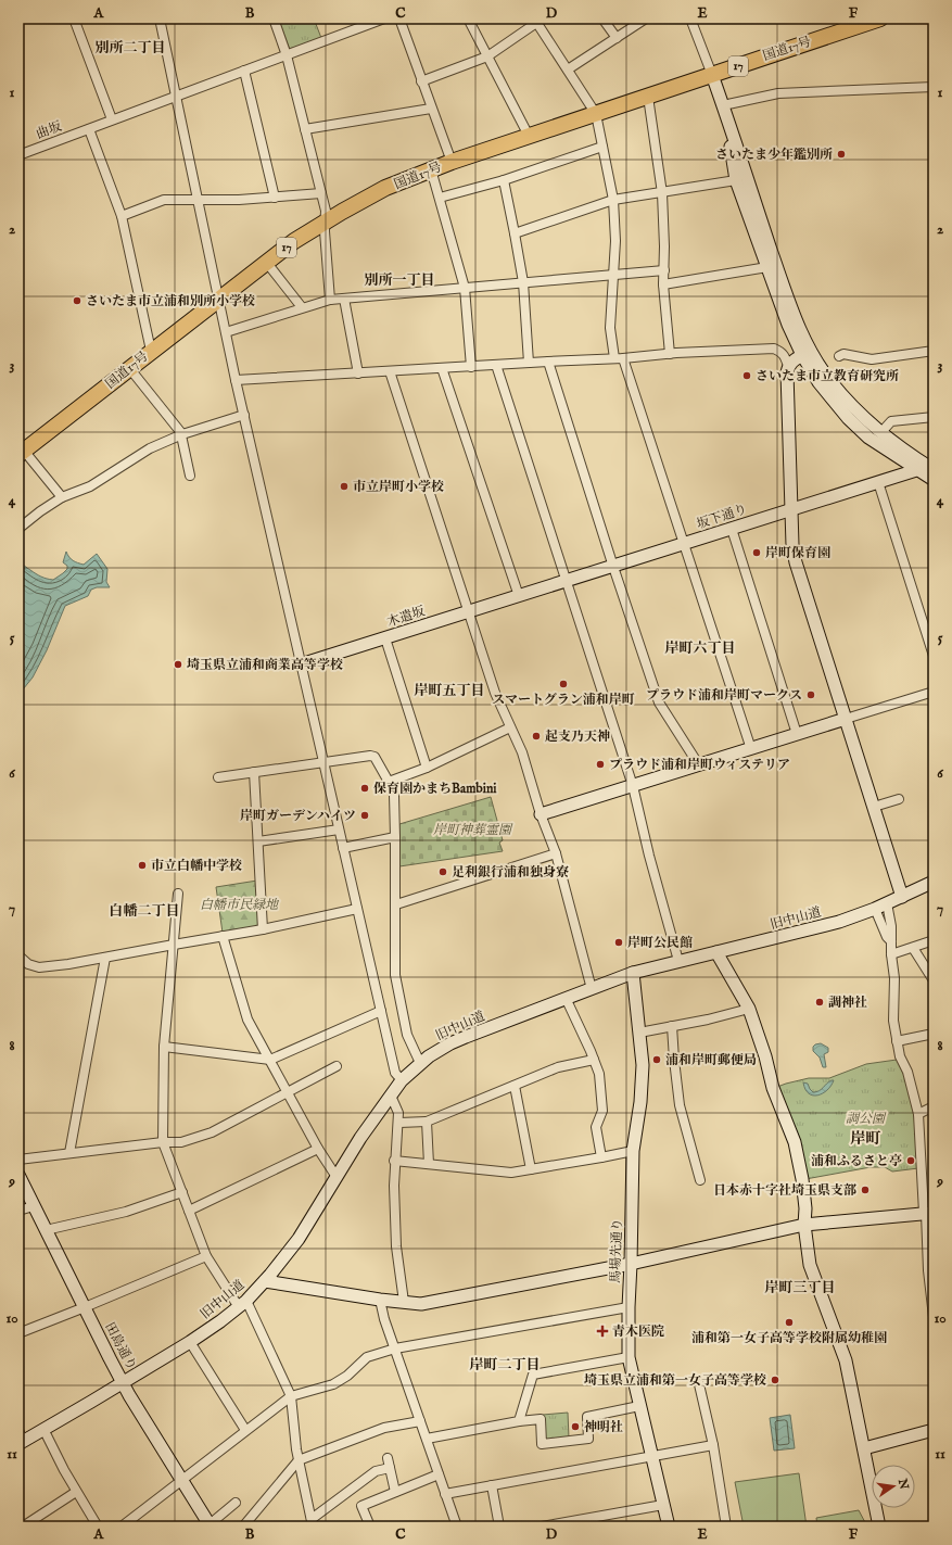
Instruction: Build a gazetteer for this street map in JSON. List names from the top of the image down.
{
  "streets": {
    "highway": ["国道17号", "17"],
    "street": [
      "曲坂",
      "坂下通り",
      "木遣坂",
      "旧中山道",
      "馬場先通り",
      "田島通り"
    ]
  },
  "crossings": [
    ["坂下通り", "木遣坂"],
    ["旧中山道", "馬場先通り"],
    ["旧中山道", "田島通り"]
  ],
  "districts": [
    "別所二丁目",
    "別所一丁目",
    "岸町六丁目",
    "岸町五丁目",
    "白幡二丁目",
    "岸町",
    "岸町三丁目",
    "岸町二丁目"
  ],
  "parks": ["岸町神葬霊園", "白幡市民緑地", "調公園"],
  "places": {
    "other": [
      "さいたま少年鑑別所",
      "さいたま市立浦和別所小学校",
      "さいたま市立教育研究所",
      "市立岸町小学校",
      "岸町保育園",
      "埼玉県立浦和商業高等学校",
      "スマートグラン浦和岸町",
      "プラウド浦和岸町マークス",
      "起支乃天神",
      "プラウド浦和岸町ウィステリア",
      "保育園かまちBambini",
      "岸町ガーデンハイツ",
      "市立白幡中学校",
      "足利銀行浦和独身寮",
      "岸町公民館",
      "調神社",
      "浦和岸町郵便局",
      "浦和ふるさと亭",
      "日本赤十字社埼玉県支部",
      "浦和第一女子高等学校附属幼稚園",
      "埼玉県立浦和第一女子高等学校",
      "神明社"
    ],
    "health": ["青木医院"]
  },
  "north": "right",
  "grid": {
    "columns": [
      "A",
      "B",
      "C",
      "D",
      "E",
      "F"
    ],
    "rows": [
      "1",
      "2",
      "3",
      "4",
      "5",
      "6",
      "7",
      "8",
      "9",
      "10",
      "11"
    ]
  }
}
